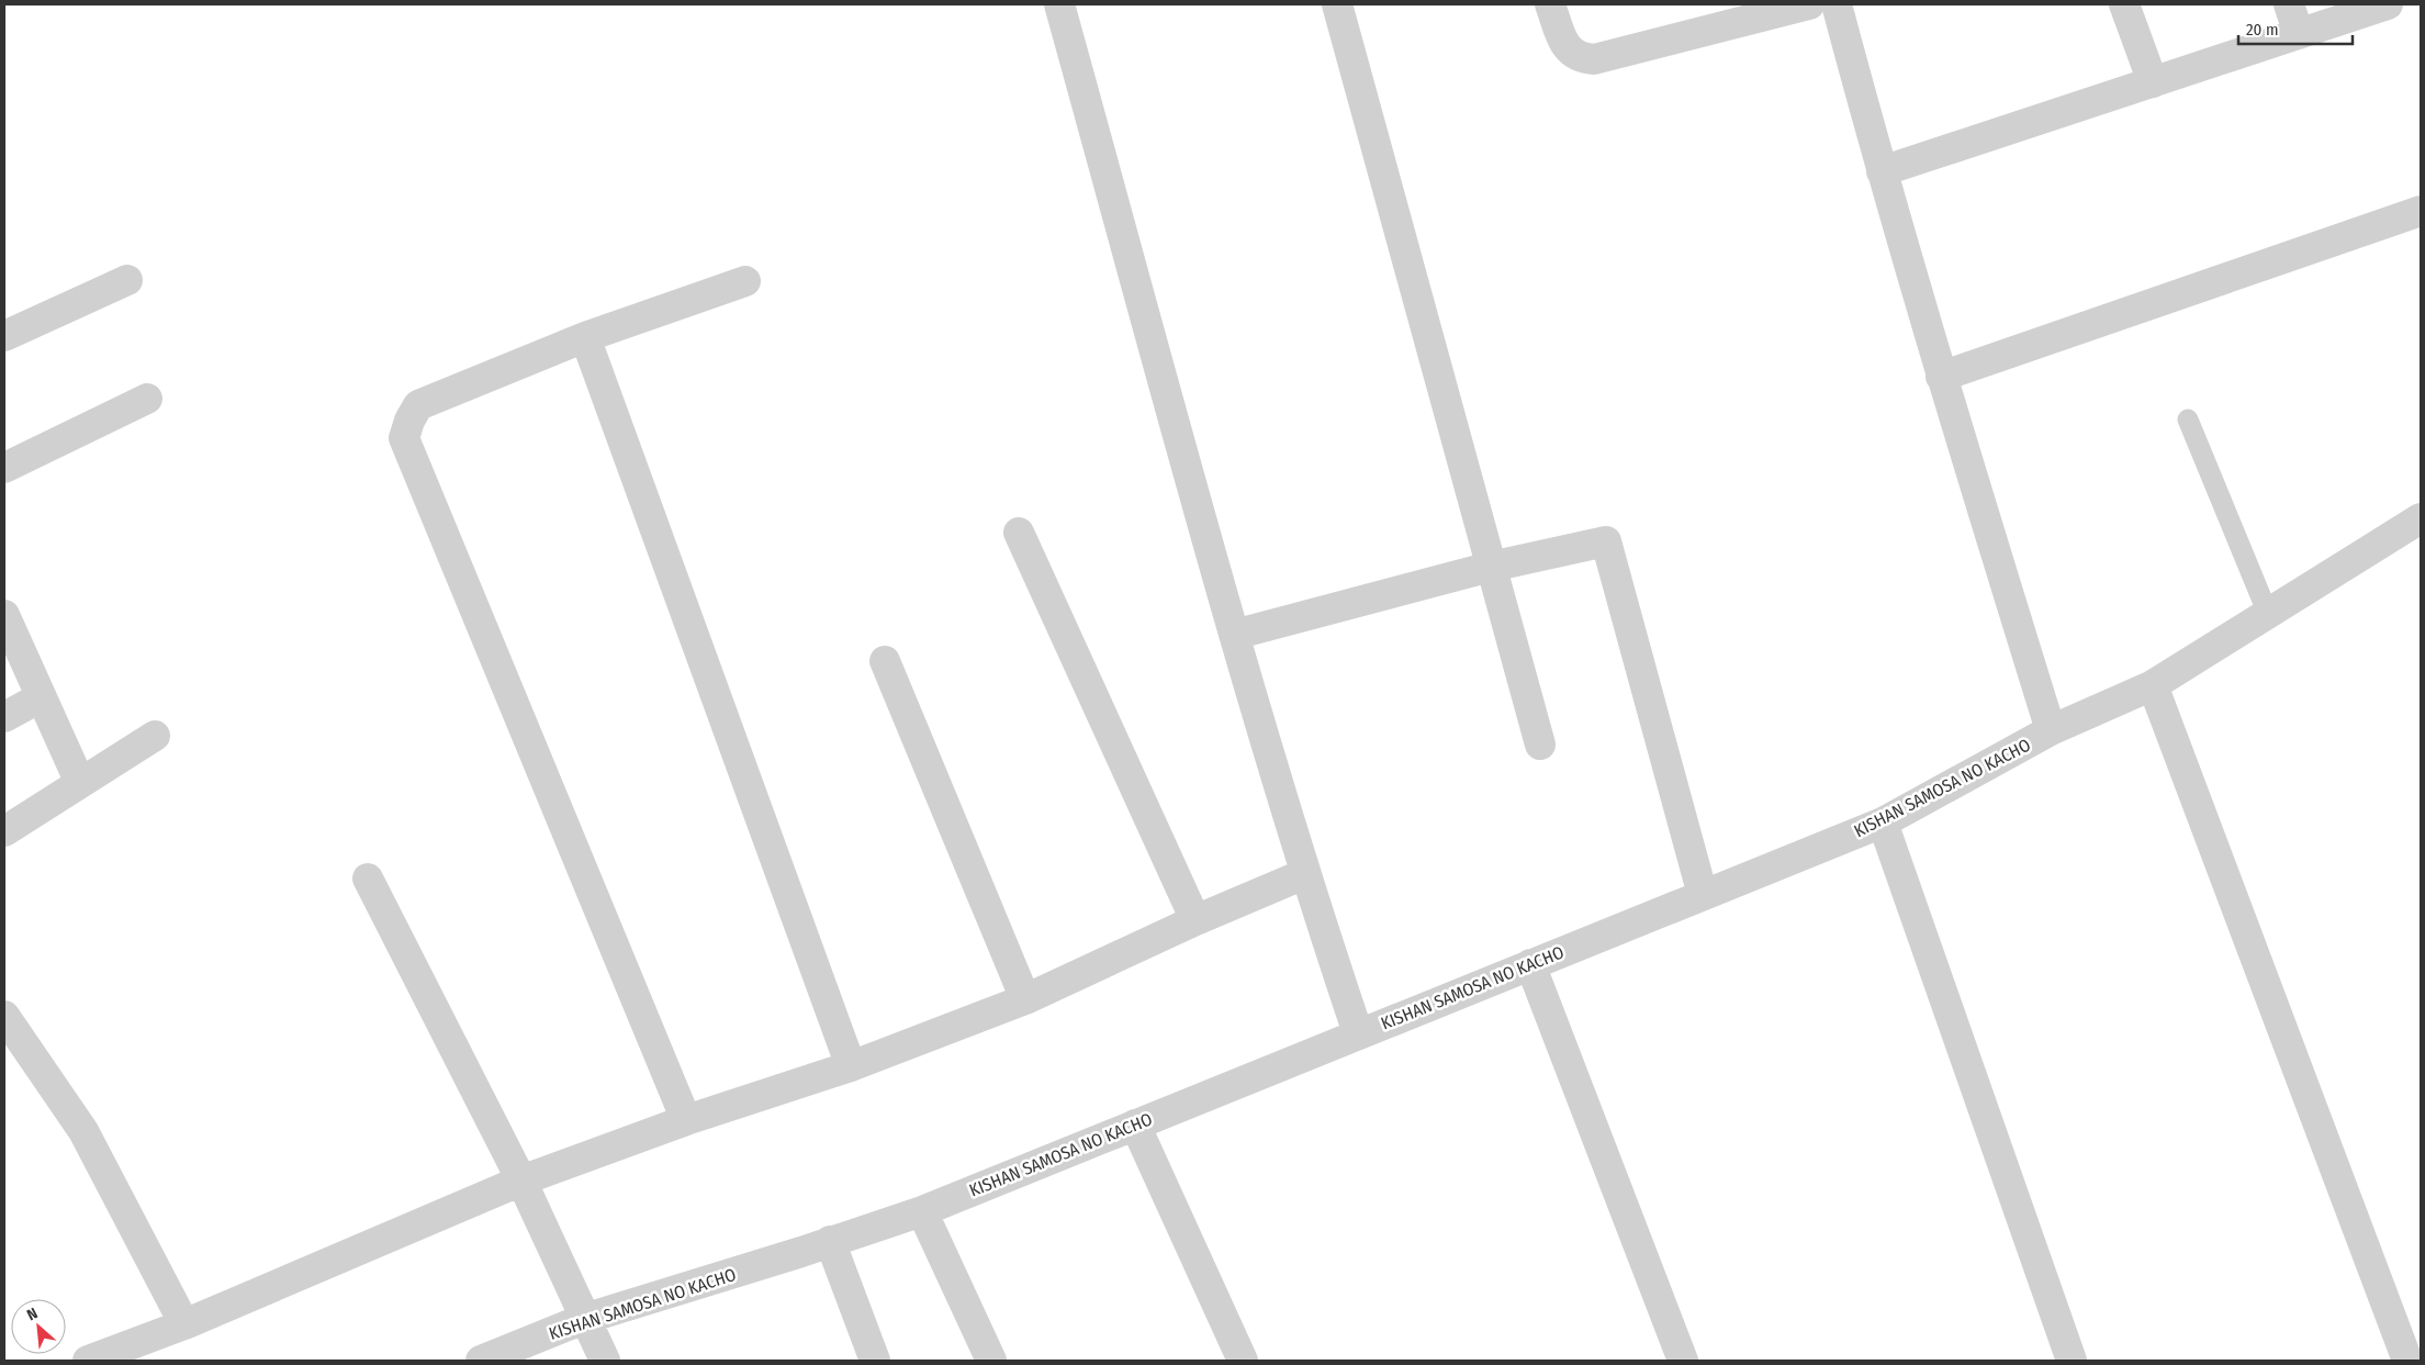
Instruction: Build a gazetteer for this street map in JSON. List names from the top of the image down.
{
  "streets": {
    "street": ["KISHAN SAMOSA NO KACHO"]
  },
  "scale_bar": "20 m",
  "north": "top left"
}
